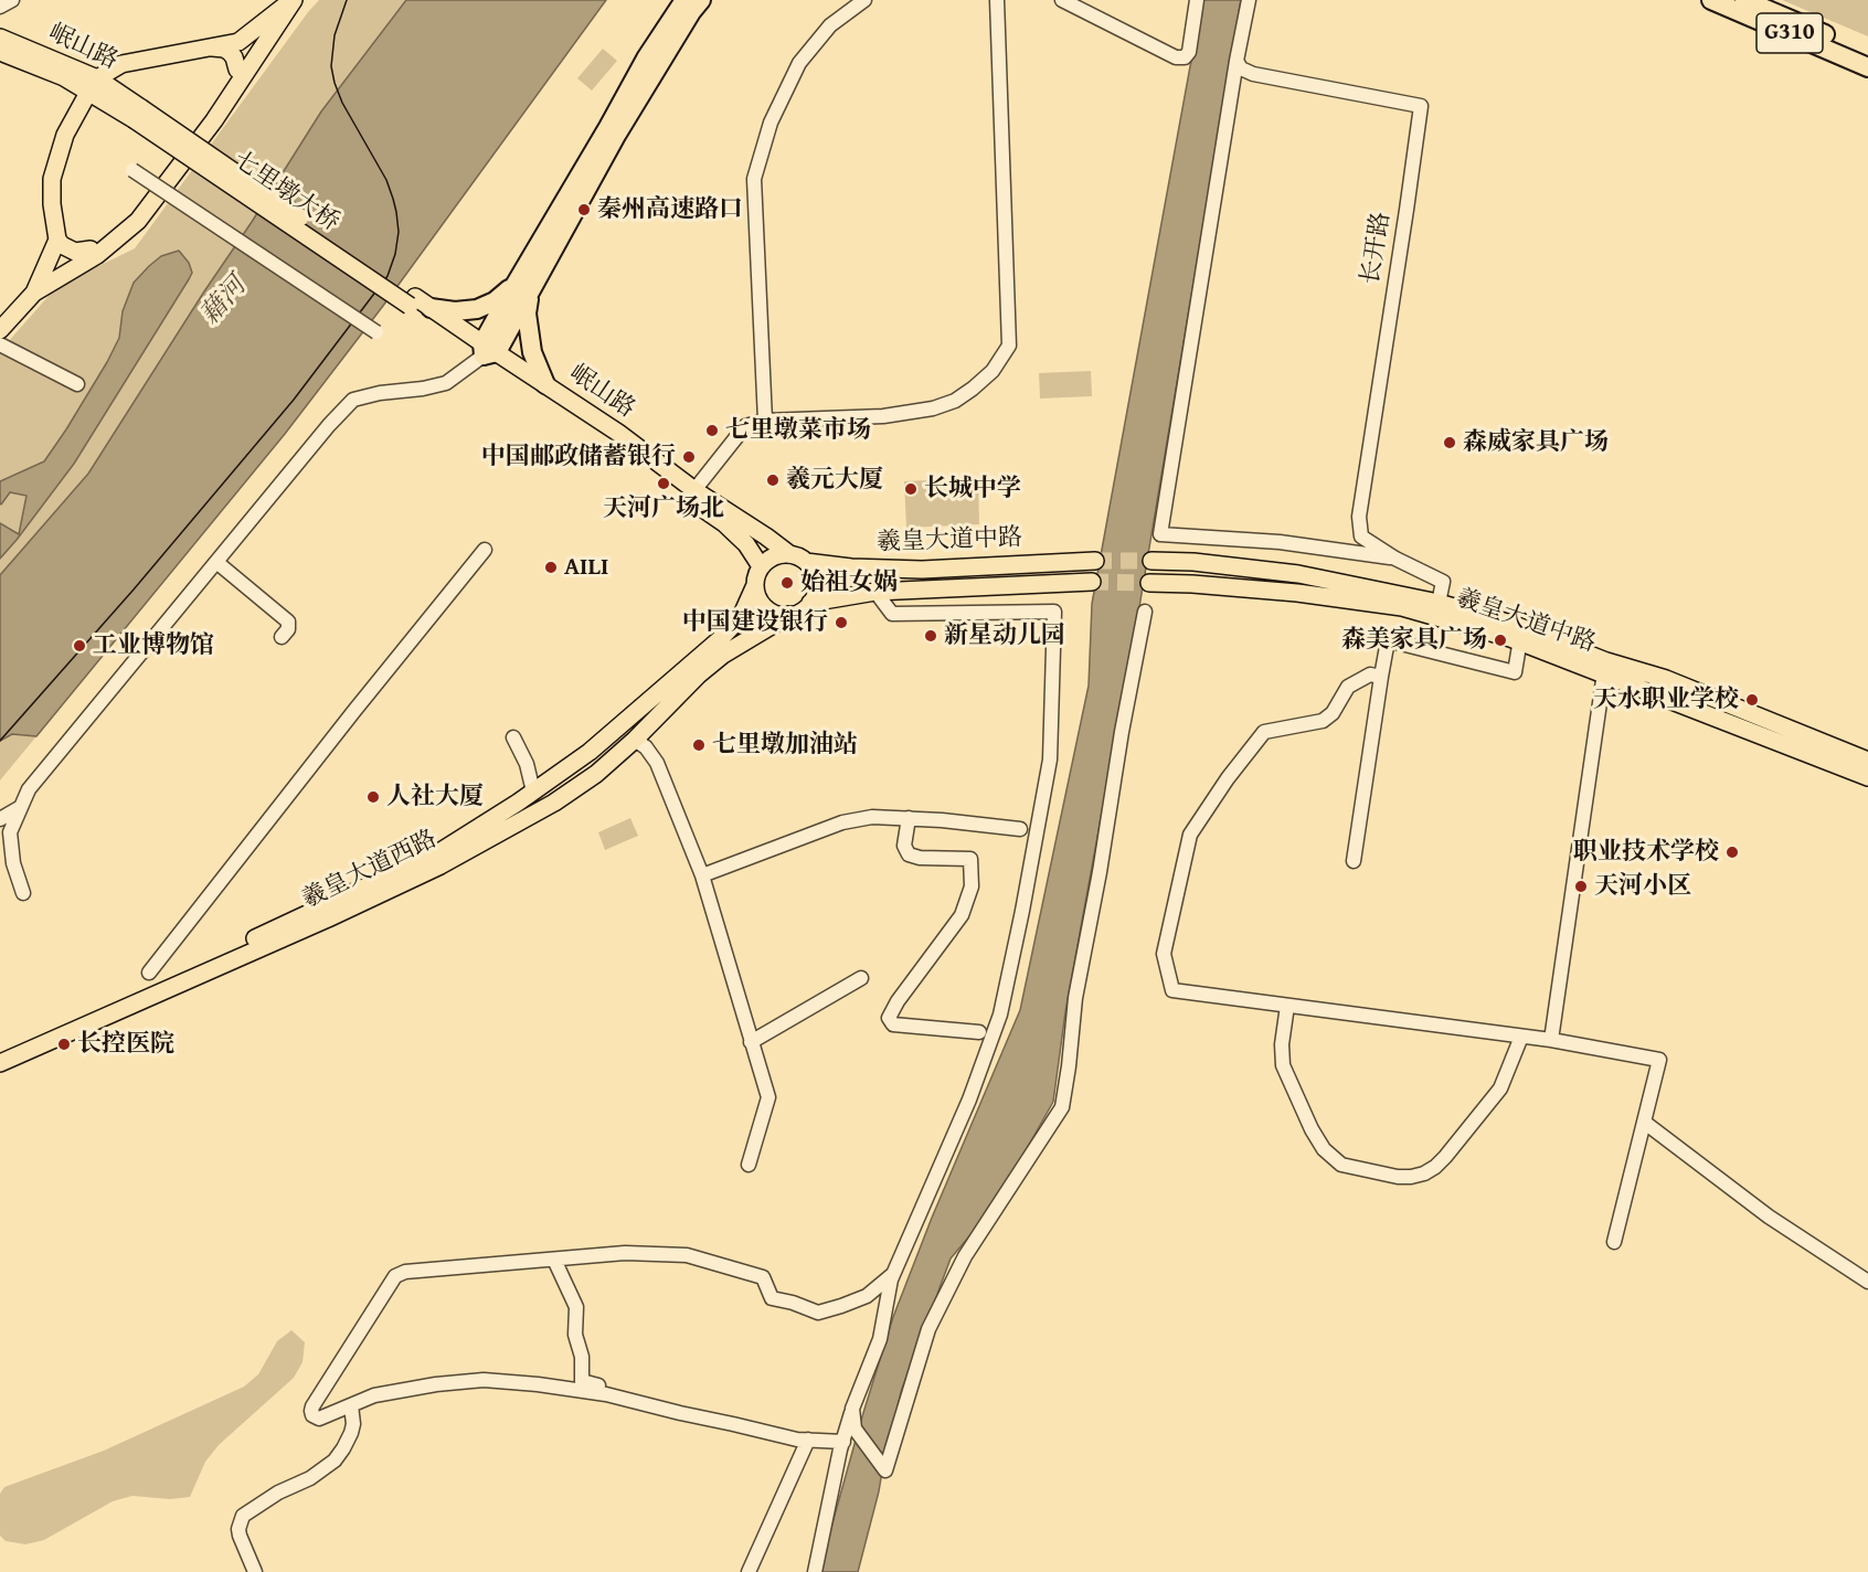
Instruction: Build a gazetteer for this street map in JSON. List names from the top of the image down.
{
  "streets": {
    "highway": ["G310"],
    "main road": [
      "岷山路",
      "七里墩大桥",
      "羲皇大道中路",
      "羲皇大道西路"
    ],
    "street": ["长开路"]
  },
  "crossings": [
    ["岷山路", "七里墩大桥"],
    ["岷山路", "羲皇大道中路"],
    ["岷山路", "羲皇大道西路"],
    ["长开路", "羲皇大道中路"],
    ["羲皇大道中路", "羲皇大道西路"]
  ],
  "water": ["藉河"],
  "places": [
    "秦州高速路口",
    "七里墩菜市场",
    "森威家具广场",
    "中国邮政储蓄银行",
    "羲元大厦",
    "天河广场北",
    "长城中学",
    "AILI",
    "始祖女娲",
    "中国建设银行",
    "新星动儿园",
    "森美家具广场",
    "工业博物馆",
    "天水职业学校",
    "七里墩加油站",
    "人社大厦",
    "职业技术学校",
    "天河小区",
    "长控医院"
  ]
}
